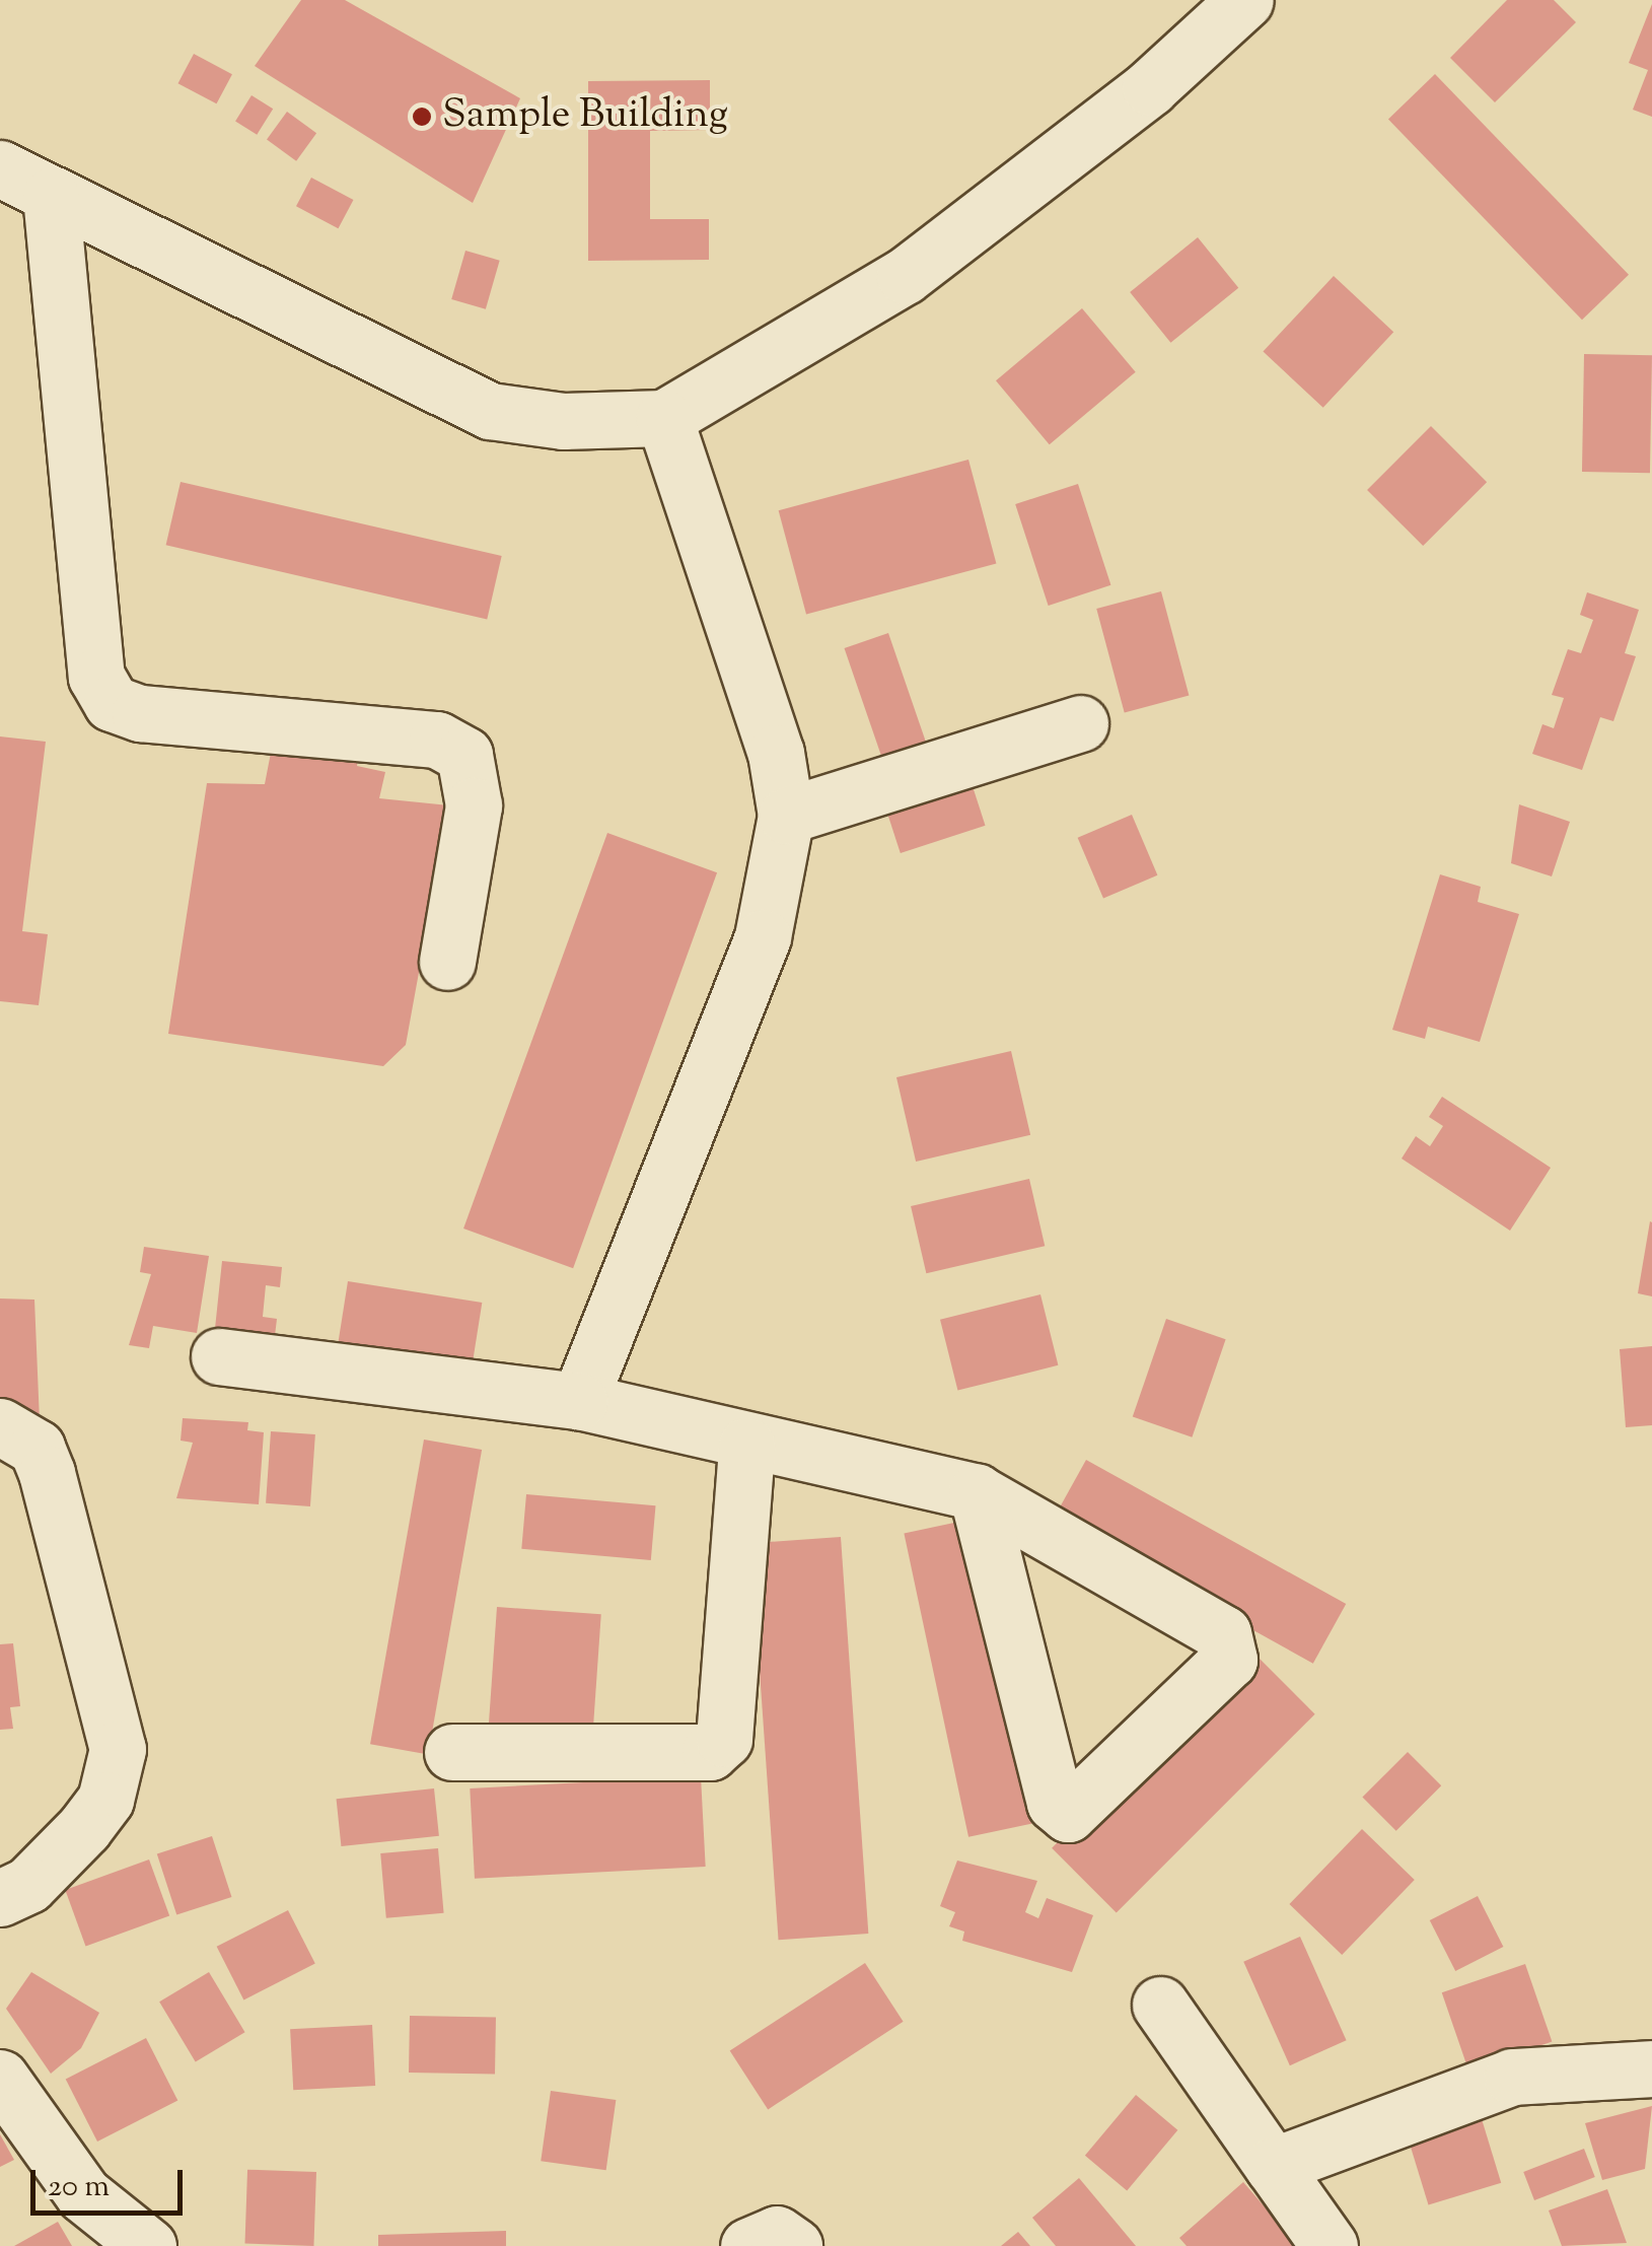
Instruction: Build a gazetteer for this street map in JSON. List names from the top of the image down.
{
  "places": ["Sample Building"],
  "scale_bar": "20 m"
}
